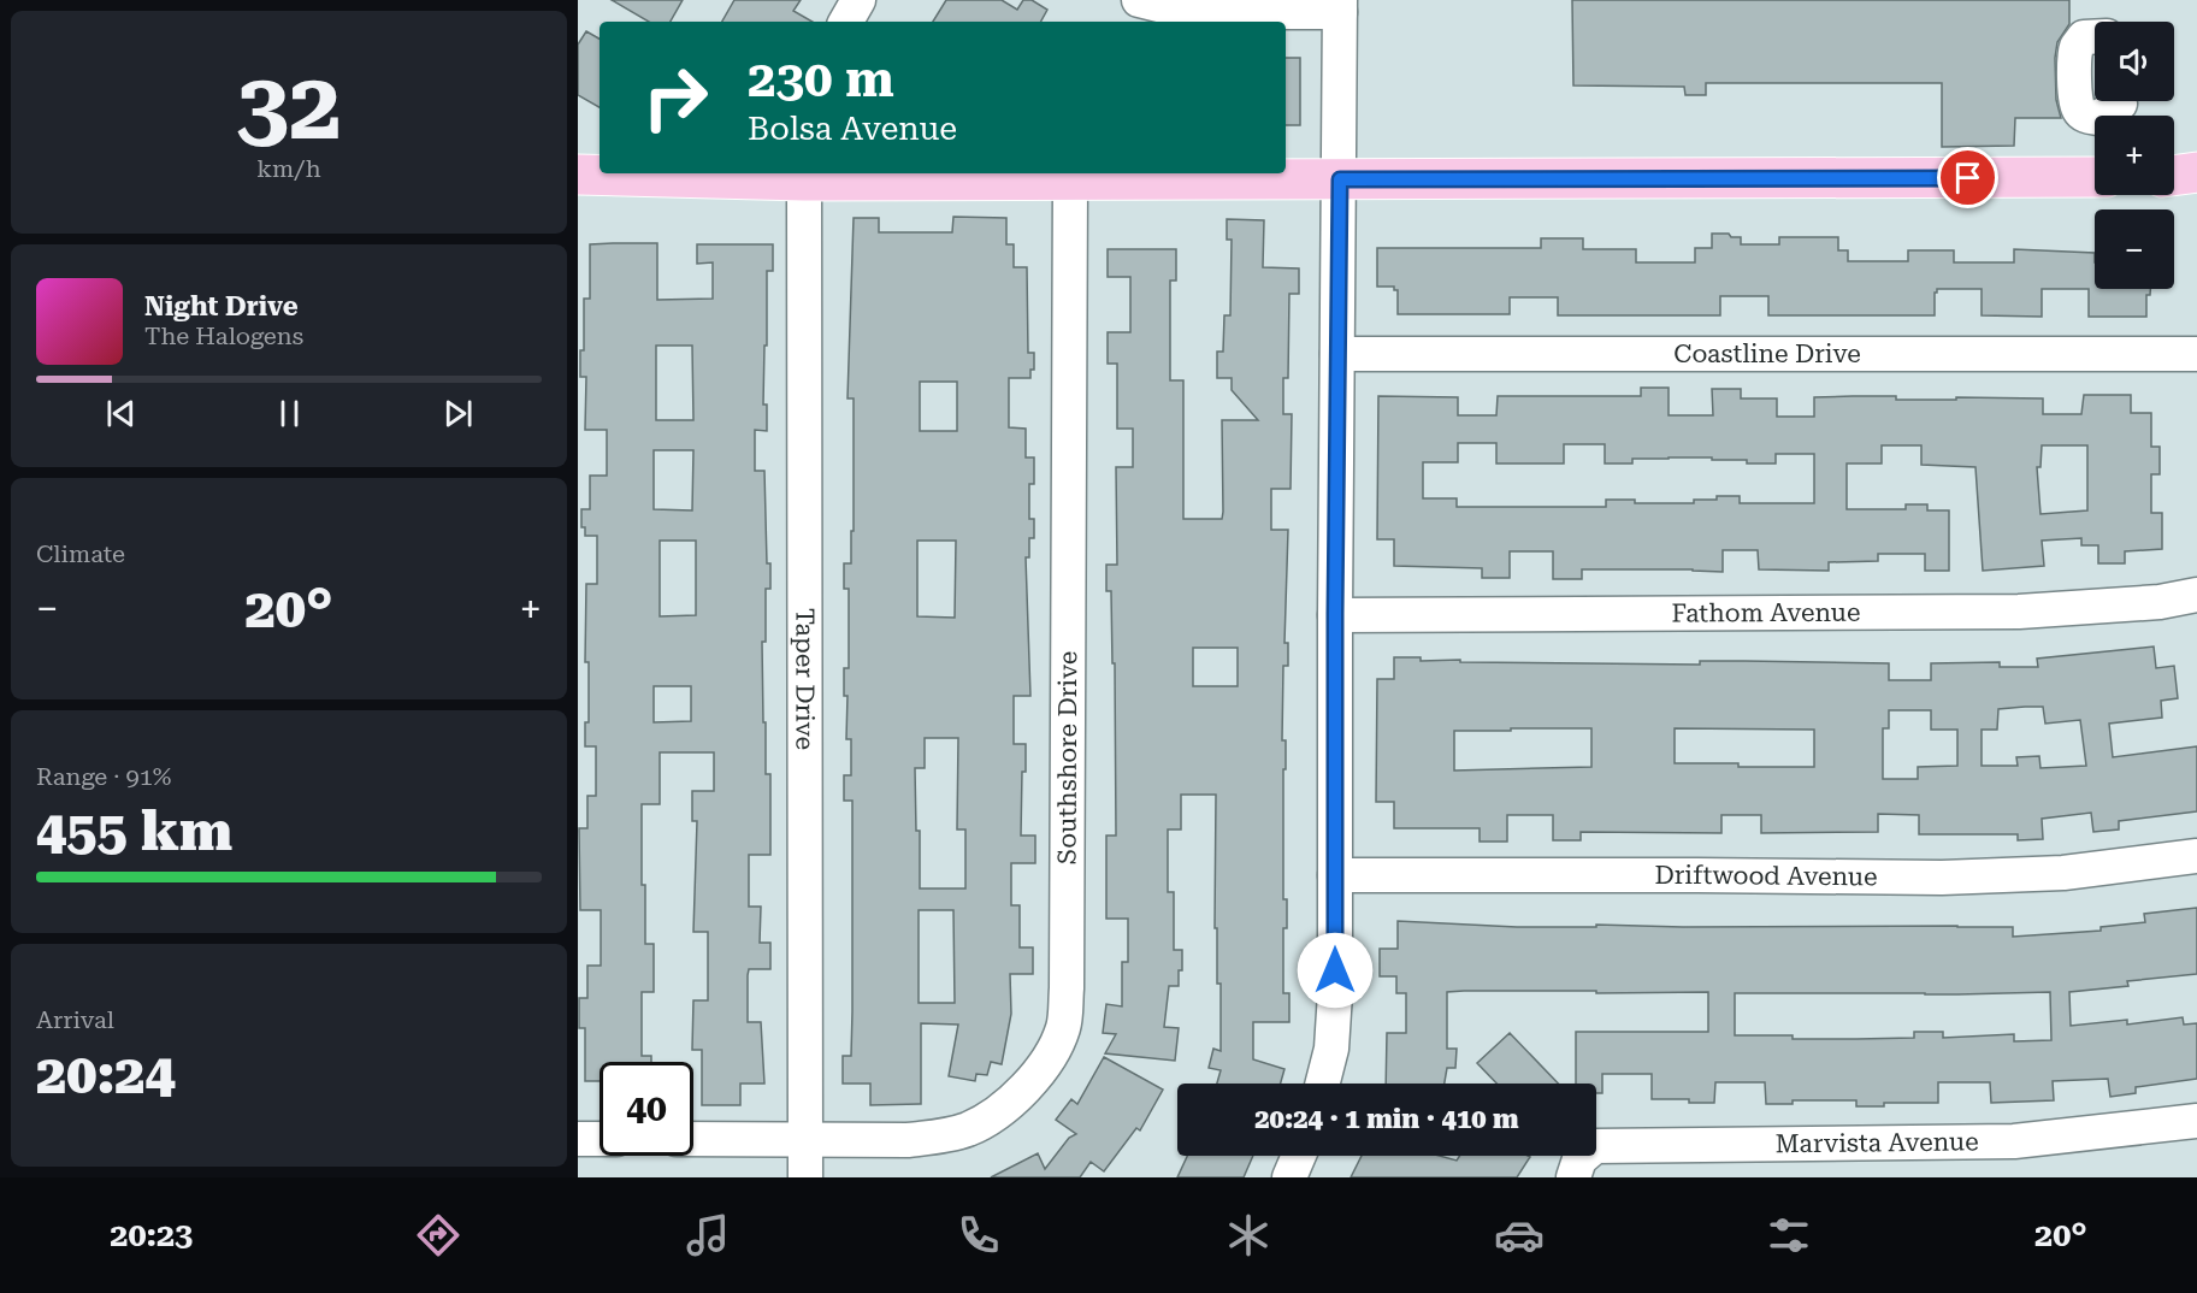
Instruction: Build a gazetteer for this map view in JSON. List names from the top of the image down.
{
  "streets": {
    "street": [
      "Coastline Drive",
      "Fathom Avenue",
      "Taper Drive",
      "Southshore Drive",
      "Driftwood Avenue",
      "Marvista Avenue"
    ]
  },
  "crossings": [
    ["Taper Drive", "Southshore Drive"]
  ],
  "page": {
    "tile": [
      ["32", "km/h"],
      "Climate",
      ["Range · 91%", "455 km"],
      ["Arrival", "20:24"]
    ],
    "map_buttons": ["+", "−"],
    "turn": ["230 m", "Bolsa Avenue"],
    "song": ["Night Drive", "The Halogens"],
    "heat": ["−", "20°", "+"],
    "limit": "40",
    "trip": "20:24 · 1 min · 410 m",
    "tabs": ["20:23", "20°"]
  }
}
